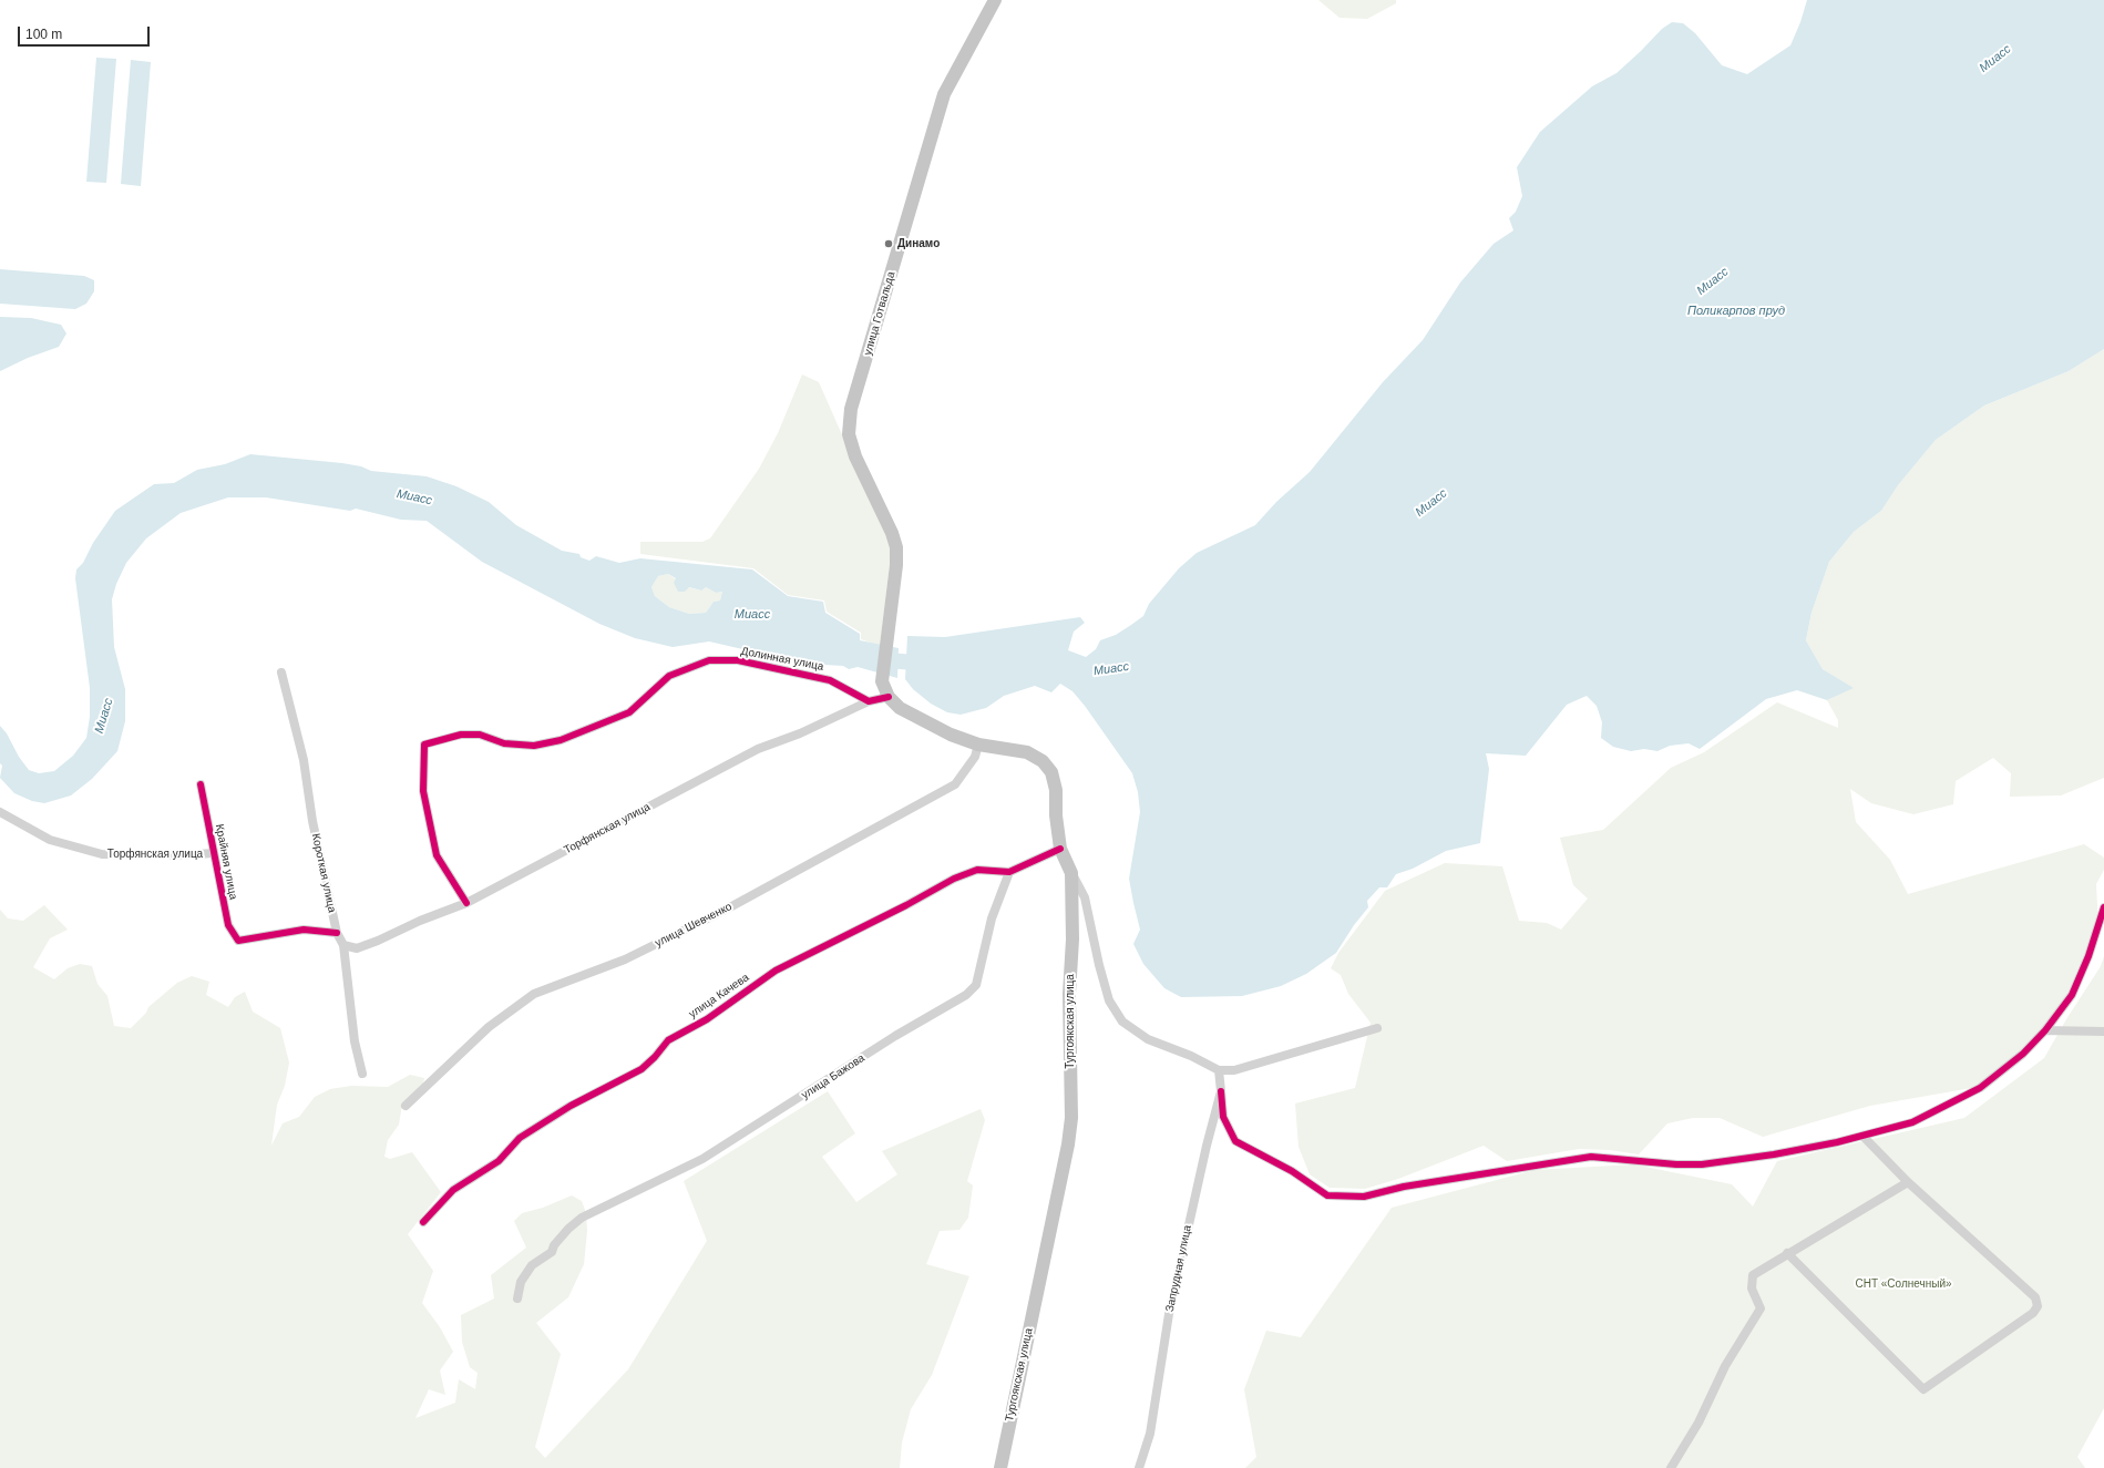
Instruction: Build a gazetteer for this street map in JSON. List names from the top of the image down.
{
  "streets": {
    "main road": ["улица Готвальда", "Тургоякская улица"],
    "street": [
      "Долинная улица",
      "Торфянская улица",
      "Крайняя улица",
      "Короткая улица",
      "улица Шевченко",
      "улица Качева",
      "улица Бажова",
      "Запрудная улица"
    ]
  },
  "crossings": [
    ["улица Готвальда", "Тургоякская улица"],
    ["Долинная улица", "Торфянская улица"],
    ["Торфянская улица", "Крайняя улица"],
    ["Торфянская улица", "Короткая улица"],
    ["Крайняя улица", "Короткая улица"],
    ["улица Шевченко", "Тургоякская улица"],
    ["улица Качева", "Тургоякская улица"],
    ["улица Качева", "улица Бажова"]
  ],
  "water": ["Миасс", "Поликарпов пруд"],
  "parks": ["СНТ «Солнечный»"],
  "places": ["Динамо"],
  "scale_bar": "100 m"
}
